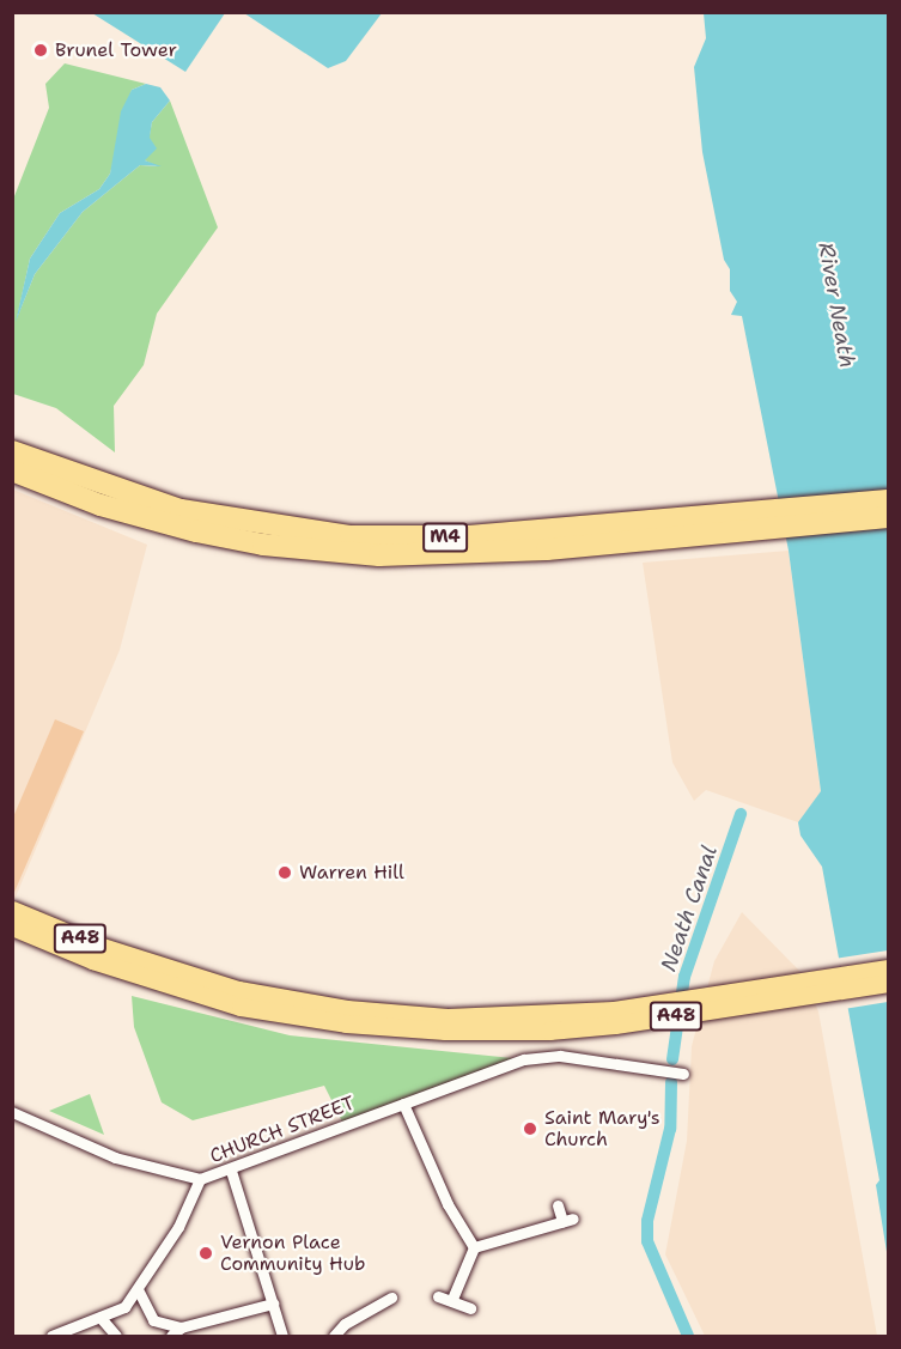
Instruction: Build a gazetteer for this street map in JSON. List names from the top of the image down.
{
  "streets": {
    "highway": ["M4"],
    "main road": ["A48"],
    "street": ["CHURCH STREET"]
  },
  "water": ["River Neath", "Neath Canal"],
  "places": [
    "Brunel Tower",
    "Warren Hill",
    "Saint Mary's Church",
    "Vernon Place Community Hub"
  ]
}
